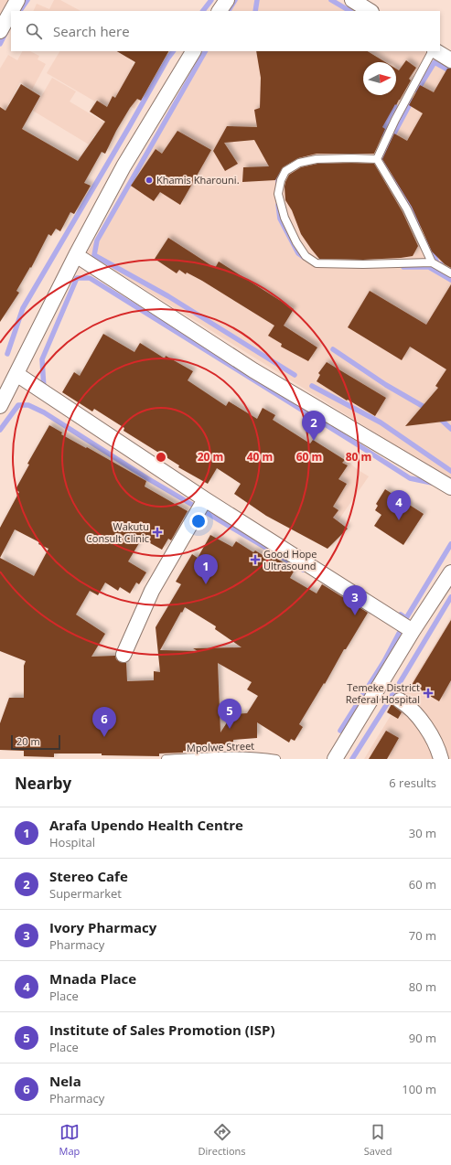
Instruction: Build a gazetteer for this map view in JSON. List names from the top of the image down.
{
  "streets": {
    "lane": ["Mpolwe Street"]
  },
  "places": {
    "other": ["Khamis Kharouni."],
    "health": ["Wakutu Consult Clinic", "Good Hope Ultrasound", "Temeke District Referal Hospital"]
  },
  "scale_bar": "20 m",
  "north": "right",
  "page": {
    "search": "Search here",
    "pins": [
      "2",
      "4",
      "1",
      "3",
      "5",
      "6"
    ],
    "scale": "20 m",
    "heading": ["Nearby", "6 results"],
    "list": [
      {
        "mark": "1",
        "name": "Arafa Upendo Health Centre",
        "note": "Hospital",
        "value": "30 m"
      },
      {
        "mark": "2",
        "name": "Stereo Cafe",
        "note": "Supermarket",
        "value": "60 m"
      },
      {
        "mark": "3",
        "name": "Ivory Pharmacy",
        "note": "Pharmacy",
        "value": "70 m"
      },
      {
        "mark": "4",
        "name": "Mnada Place",
        "note": "Place",
        "value": "80 m"
      },
      {
        "mark": "5",
        "name": "Institute of Sales Promotion (ISP)",
        "note": "Place",
        "value": "90 m"
      },
      {
        "mark": "6",
        "name": "Nela",
        "note": "Pharmacy",
        "value": "100 m"
      }
    ],
    "nav": ["Map", "Directions", "Saved"]
  },
  "rings": [
    "20 m",
    "40 m",
    "60 m",
    "80 m"
  ]
}
